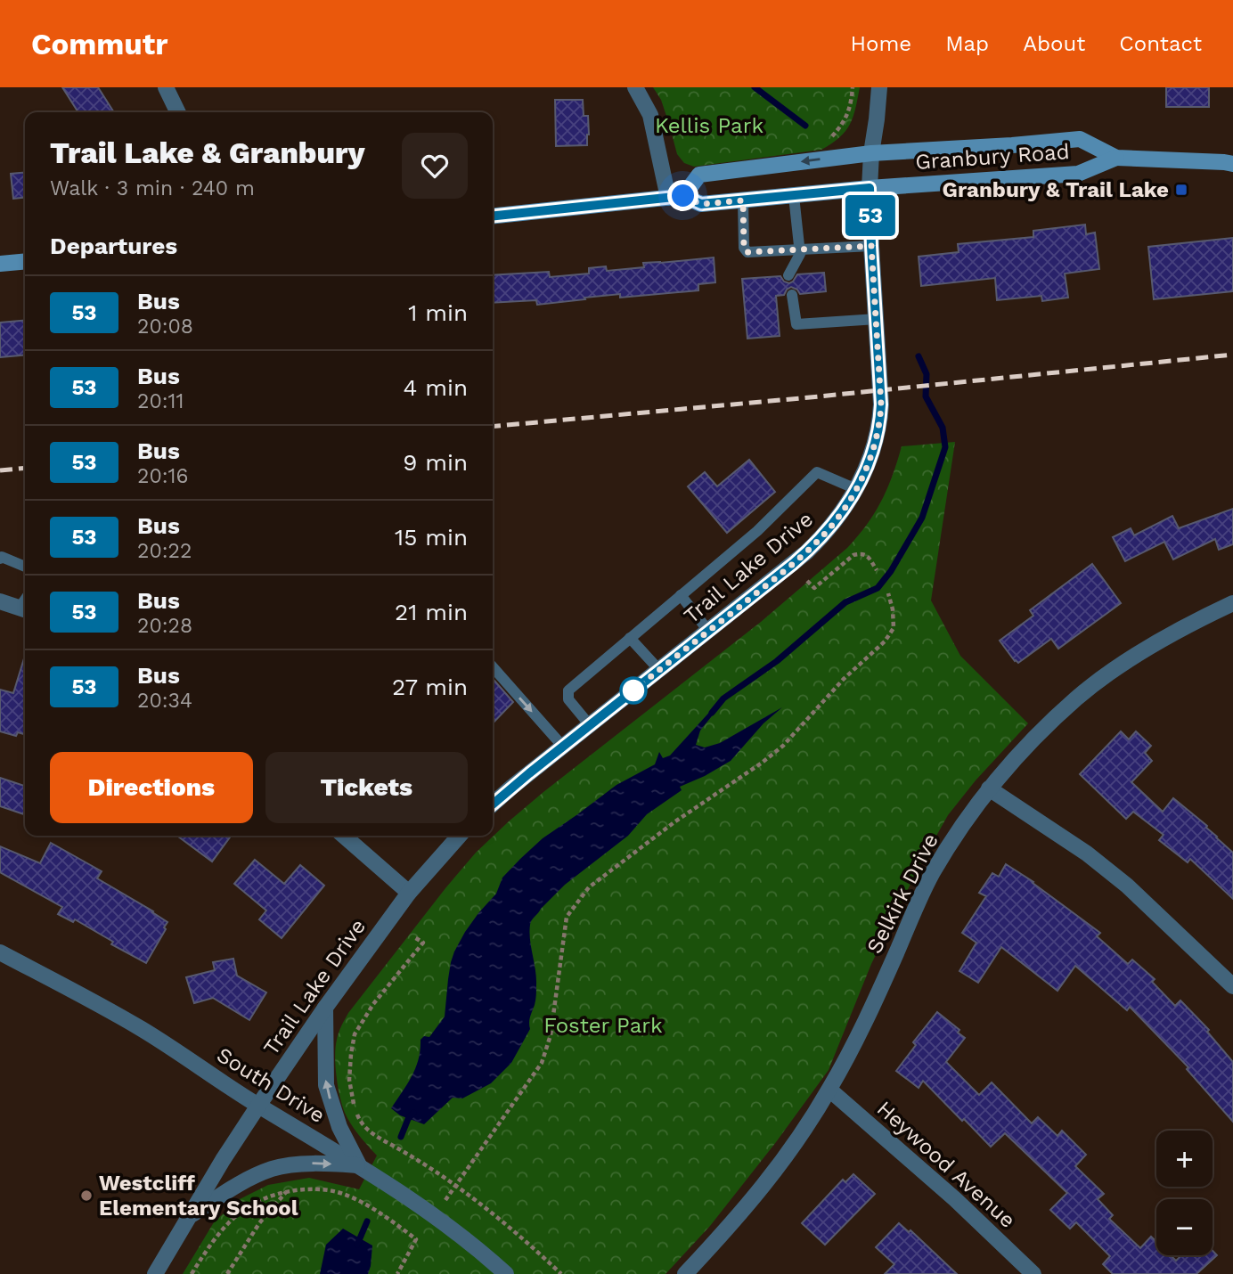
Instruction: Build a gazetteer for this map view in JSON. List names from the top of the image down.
{
  "streets": {
    "main road": ["Granbury Road"],
    "street": [
      "Trail Lake Drive",
      "Selkirk Drive",
      "South Drive",
      "Heywood Avenue"
    ]
  },
  "crossings": [
    ["Granbury Road", "Trail Lake Drive"],
    ["Trail Lake Drive", "South Drive"],
    ["Selkirk Drive", "Heywood Avenue"]
  ],
  "parks": ["Kellis Park", "Foster Park"],
  "places": {
    "transit": ["Granbury & Trail Lake"],
    "other": ["Westcliff Elementary School"]
  },
  "lines": ["bus line 53"],
  "page": {
    "header": "Commutr",
    "nav": [
      "Home",
      "Map",
      "About",
      "Contact"
    ],
    "on_map": "53",
    "heading": [
      ["Trail Lake & Granbury", "Walk · 3 min · 240 m"],
      "Departures"
    ],
    "list": [
      {
        "mark": "53",
        "name": "Bus",
        "note": "20:08",
        "value": "1 min"
      },
      {
        "mark": "53",
        "name": "Bus",
        "note": "20:11",
        "value": "4 min"
      },
      {
        "mark": "53",
        "name": "Bus",
        "note": "20:16",
        "value": "9 min"
      },
      {
        "mark": "53",
        "name": "Bus",
        "note": "20:22",
        "value": "15 min"
      },
      {
        "mark": "53",
        "name": "Bus",
        "note": "20:28",
        "value": "21 min"
      },
      {
        "mark": "53",
        "name": "Bus",
        "note": "20:34",
        "value": "27 min"
      }
    ],
    "buttons": ["Directions", "Tickets"],
    "map_buttons": ["+", "−"]
  }
}
